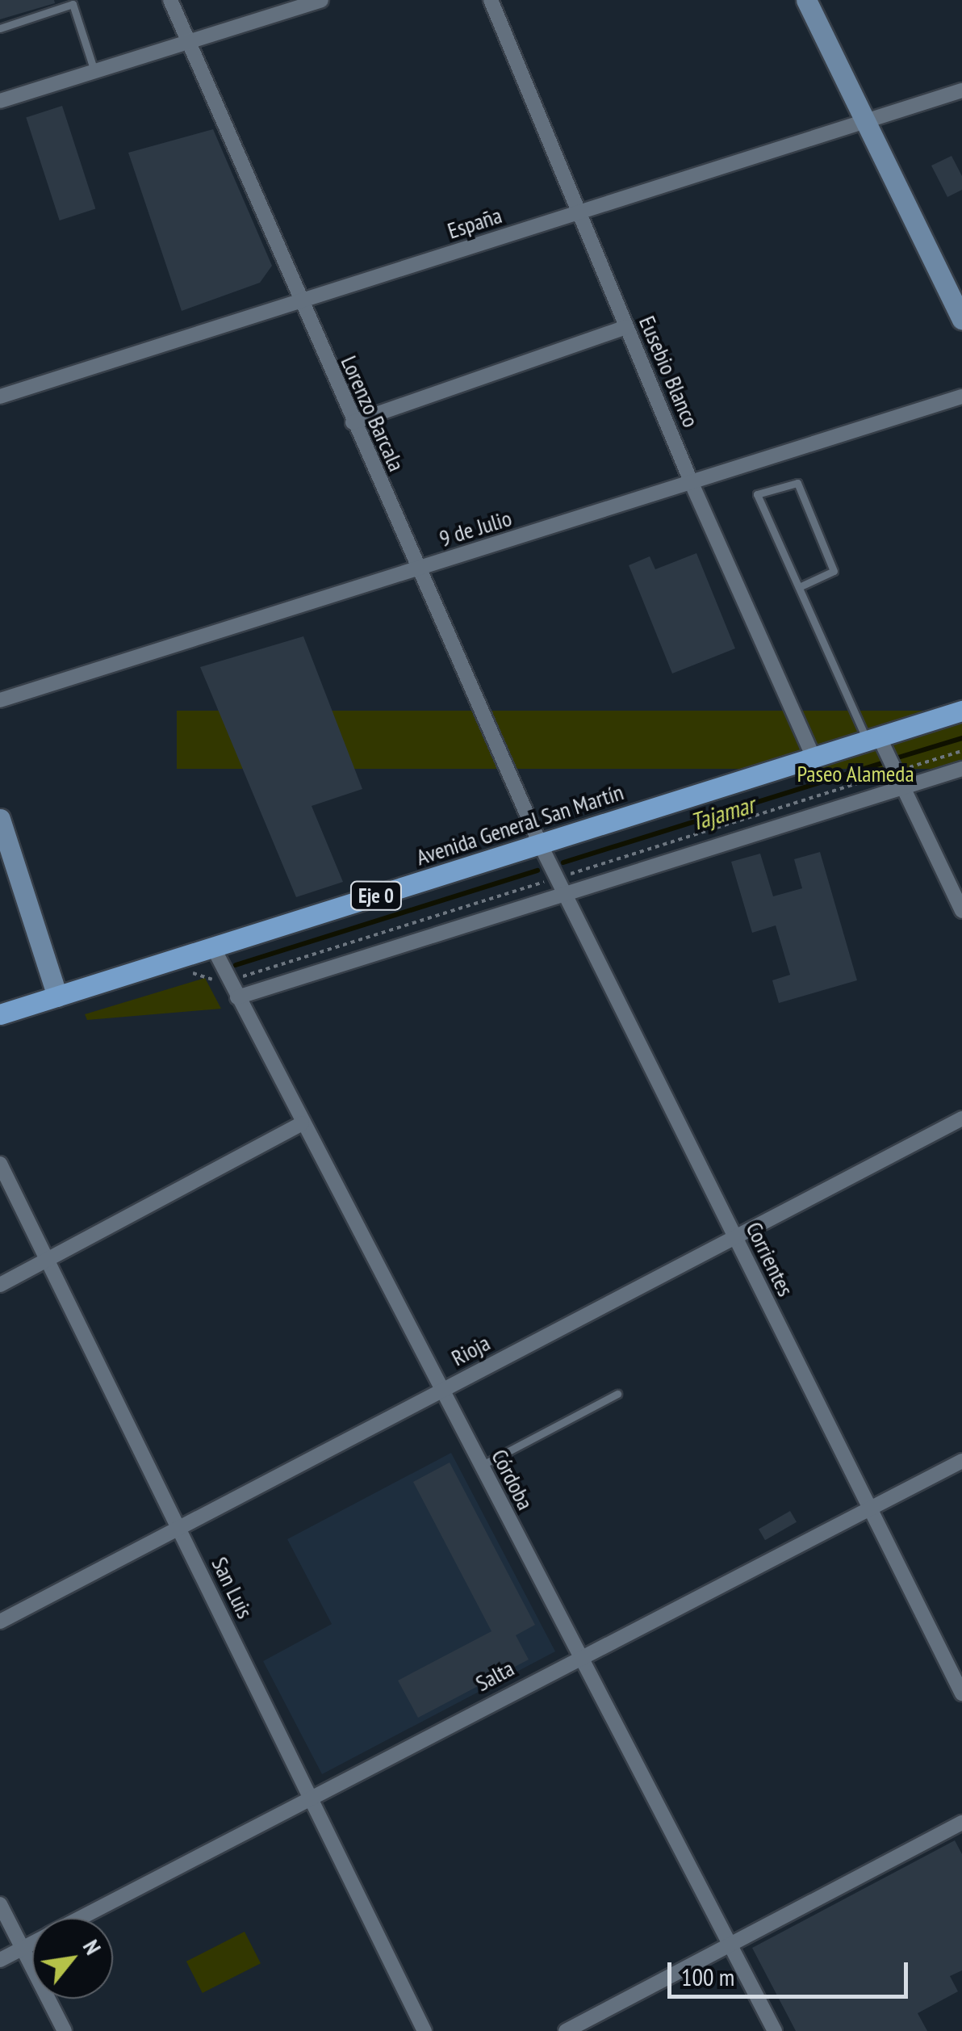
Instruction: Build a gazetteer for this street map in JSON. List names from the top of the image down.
{
  "streets": {
    "main road": ["Avenida General San Martín", "Eje 0"],
    "street": [
      "España",
      "Eusebio Blanco",
      "Lorenzo Barcala",
      "9 de Julio",
      "Corrientes",
      "Rioja",
      "Córdoba",
      "San Luis",
      "Salta"
    ]
  },
  "crossings": [
    ["España", "Eusebio Blanco"],
    ["España", "Lorenzo Barcala"],
    ["Eusebio Blanco", "9 de Julio"],
    ["Eusebio Blanco", "Avenida General San Martín"],
    ["Lorenzo Barcala", "9 de Julio"],
    ["Lorenzo Barcala", "Avenida General San Martín"],
    ["Lorenzo Barcala", "Corrientes"],
    ["Avenida General San Martín", "Corrientes"],
    ["Avenida General San Martín", "Córdoba"],
    ["Corrientes", "Rioja"],
    ["Corrientes", "Salta"],
    ["Rioja", "Córdoba"],
    ["Rioja", "San Luis"],
    ["Córdoba", "Salta"],
    ["San Luis", "Salta"]
  ],
  "water": ["Tajamar"],
  "parks": ["Paseo Alameda"],
  "scale_bar": "100 m",
  "north": "top right"
}
